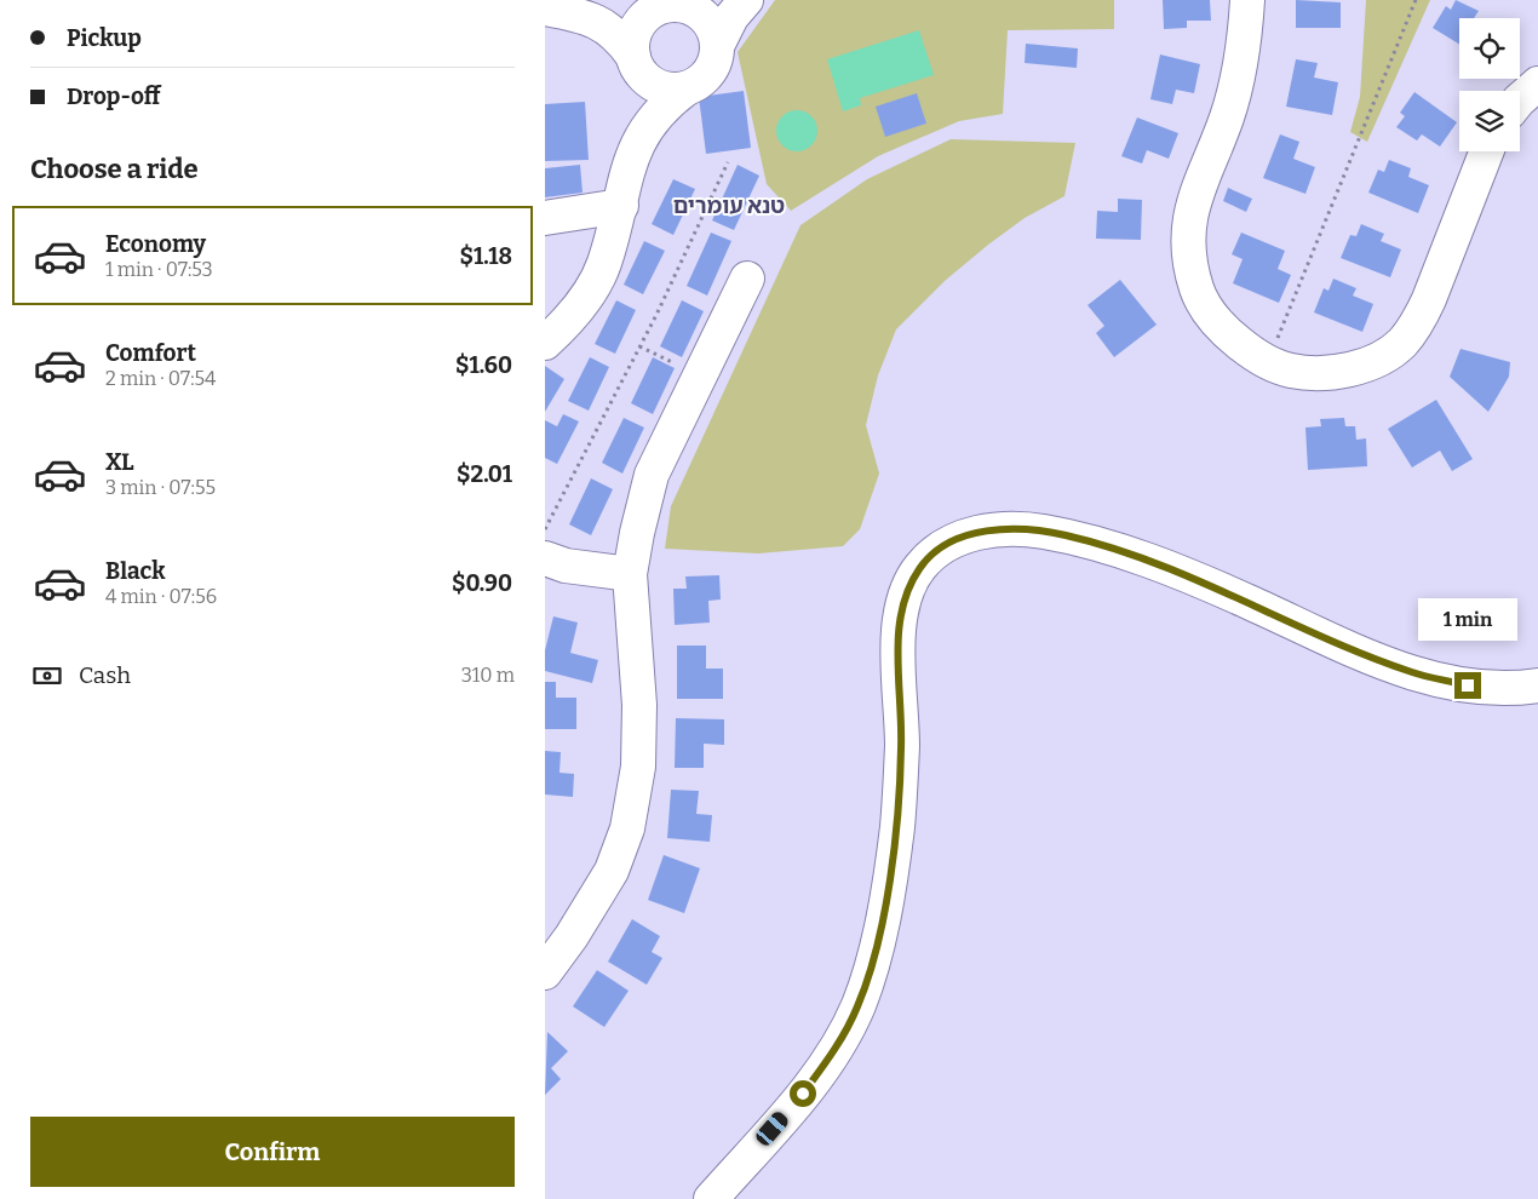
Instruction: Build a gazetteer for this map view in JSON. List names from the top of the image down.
{
  "districts": ["טנא עומרים"],
  "page": {
    "banner": ["Pickup", "Drop-off"],
    "heading": "Choose a ride",
    "list": [
      {
        "name": "Economy",
        "note": "1 min · 07:53",
        "value": "$1.18"
      },
      {
        "name": "Comfort",
        "note": "2 min · 07:54",
        "value": "$1.60"
      },
      {
        "name": "XL",
        "note": "3 min · 07:55",
        "value": "$2.01"
      },
      {
        "name": "Black",
        "note": "4 min · 07:56",
        "value": "$0.90"
      }
    ],
    "bubble": "1 min",
    "pay": ["Cash", "310 m"],
    "buttons": "Confirm"
  }
}
